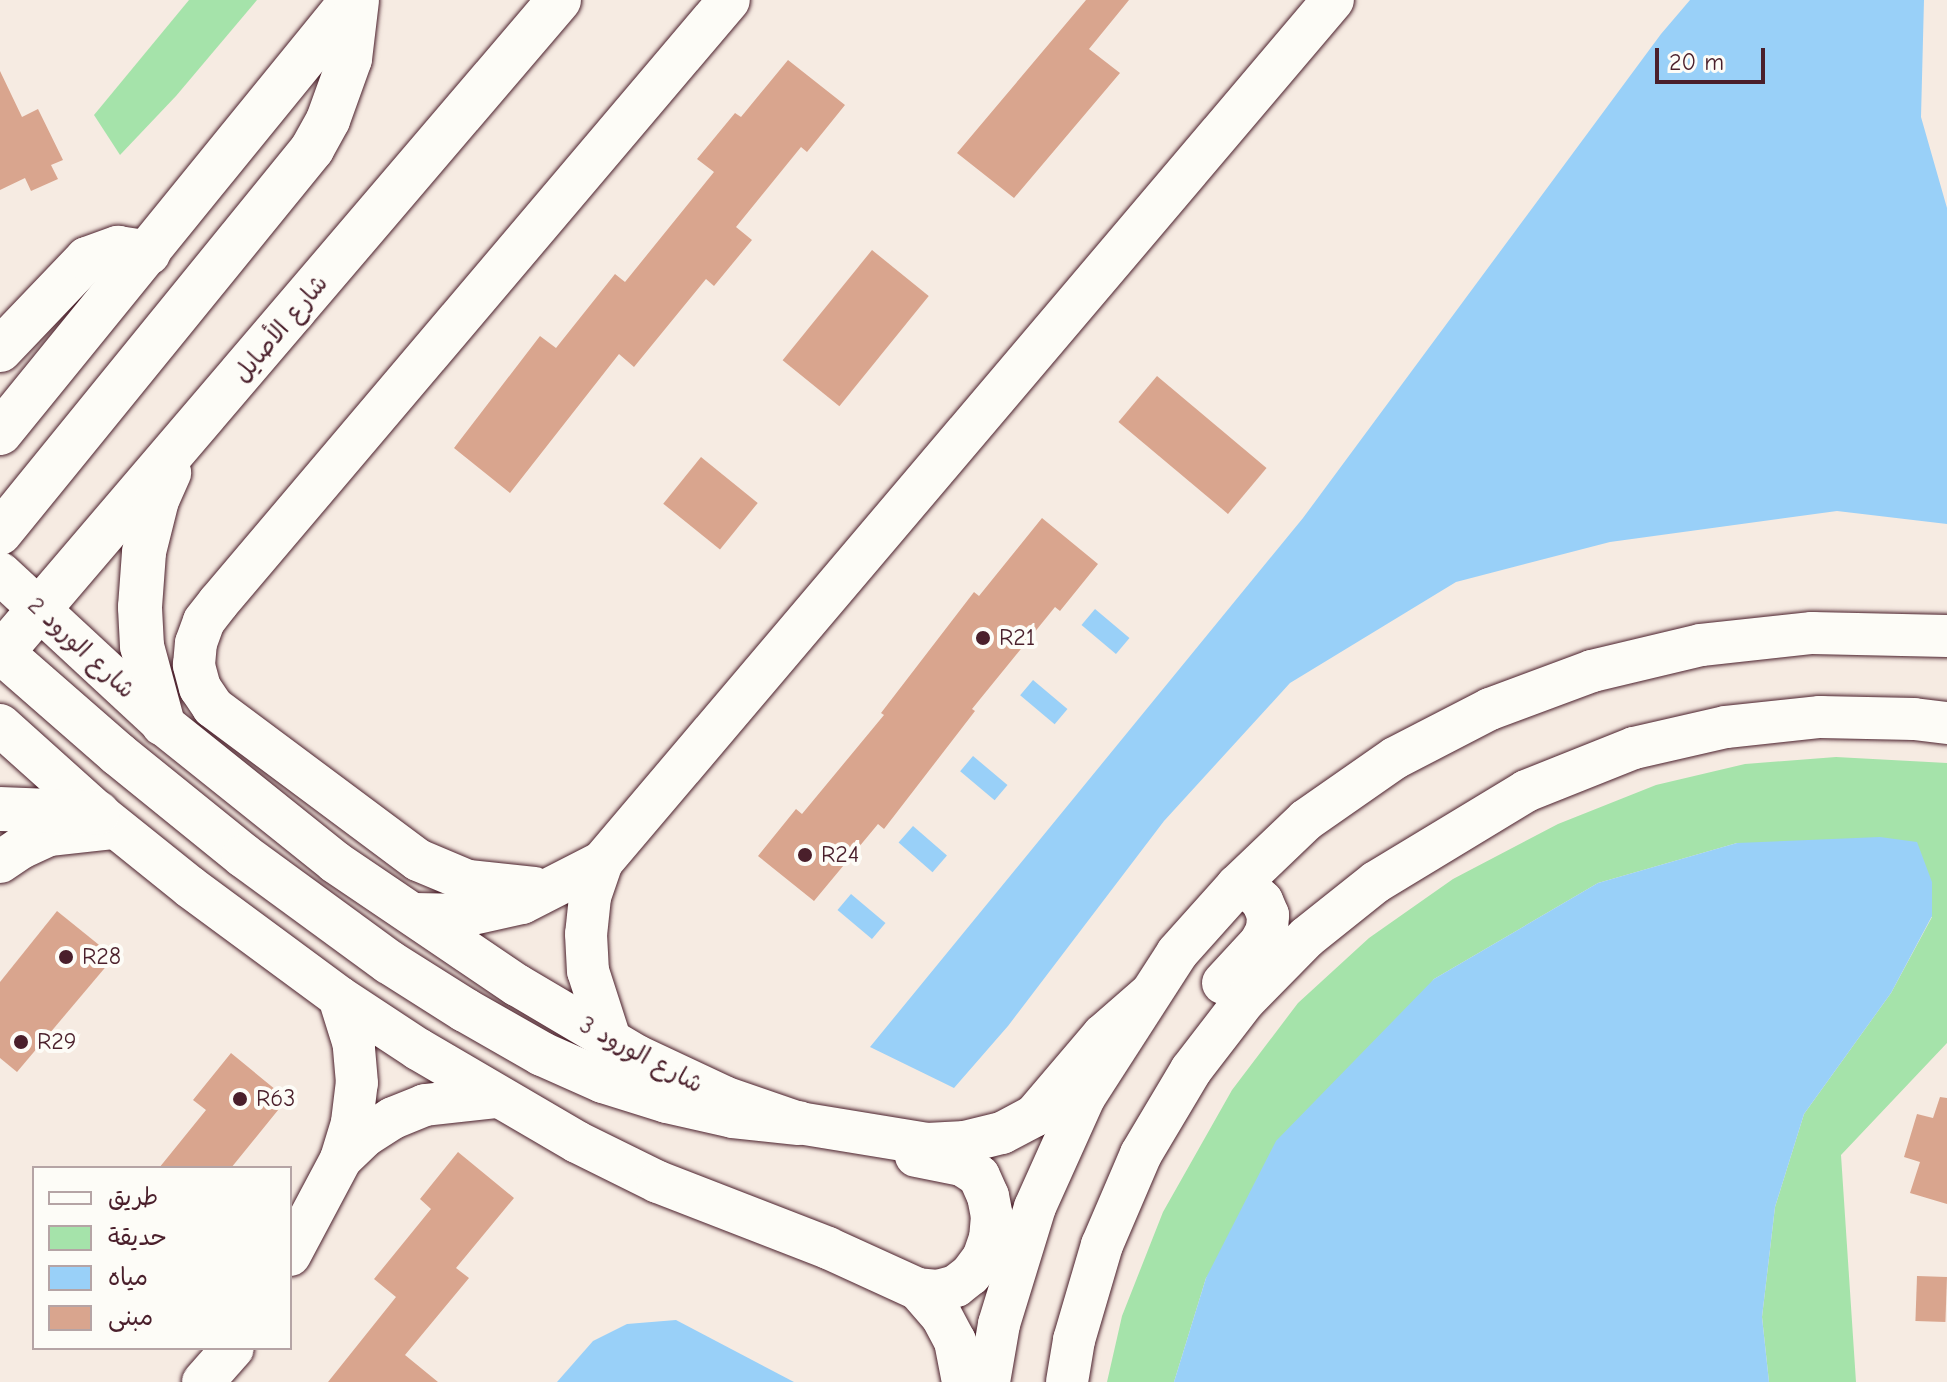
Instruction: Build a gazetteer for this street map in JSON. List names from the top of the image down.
{
  "streets": {
    "main road": ["شارع الأصايل"],
    "street": ["شارع الورود 2", "شارع الورود 3"]
  },
  "crossings": [
    ["شارع الأصايل", "شارع الورود 2"],
    ["شارع الورود 2", "شارع الورود 3"]
  ],
  "places": [
    "R21",
    "R24",
    "R28",
    "R29",
    "R63"
  ],
  "legend": [
    "طريق",
    "حديقة",
    "مياه",
    "مبنى"
  ],
  "scale_bar": "20 m"
}
